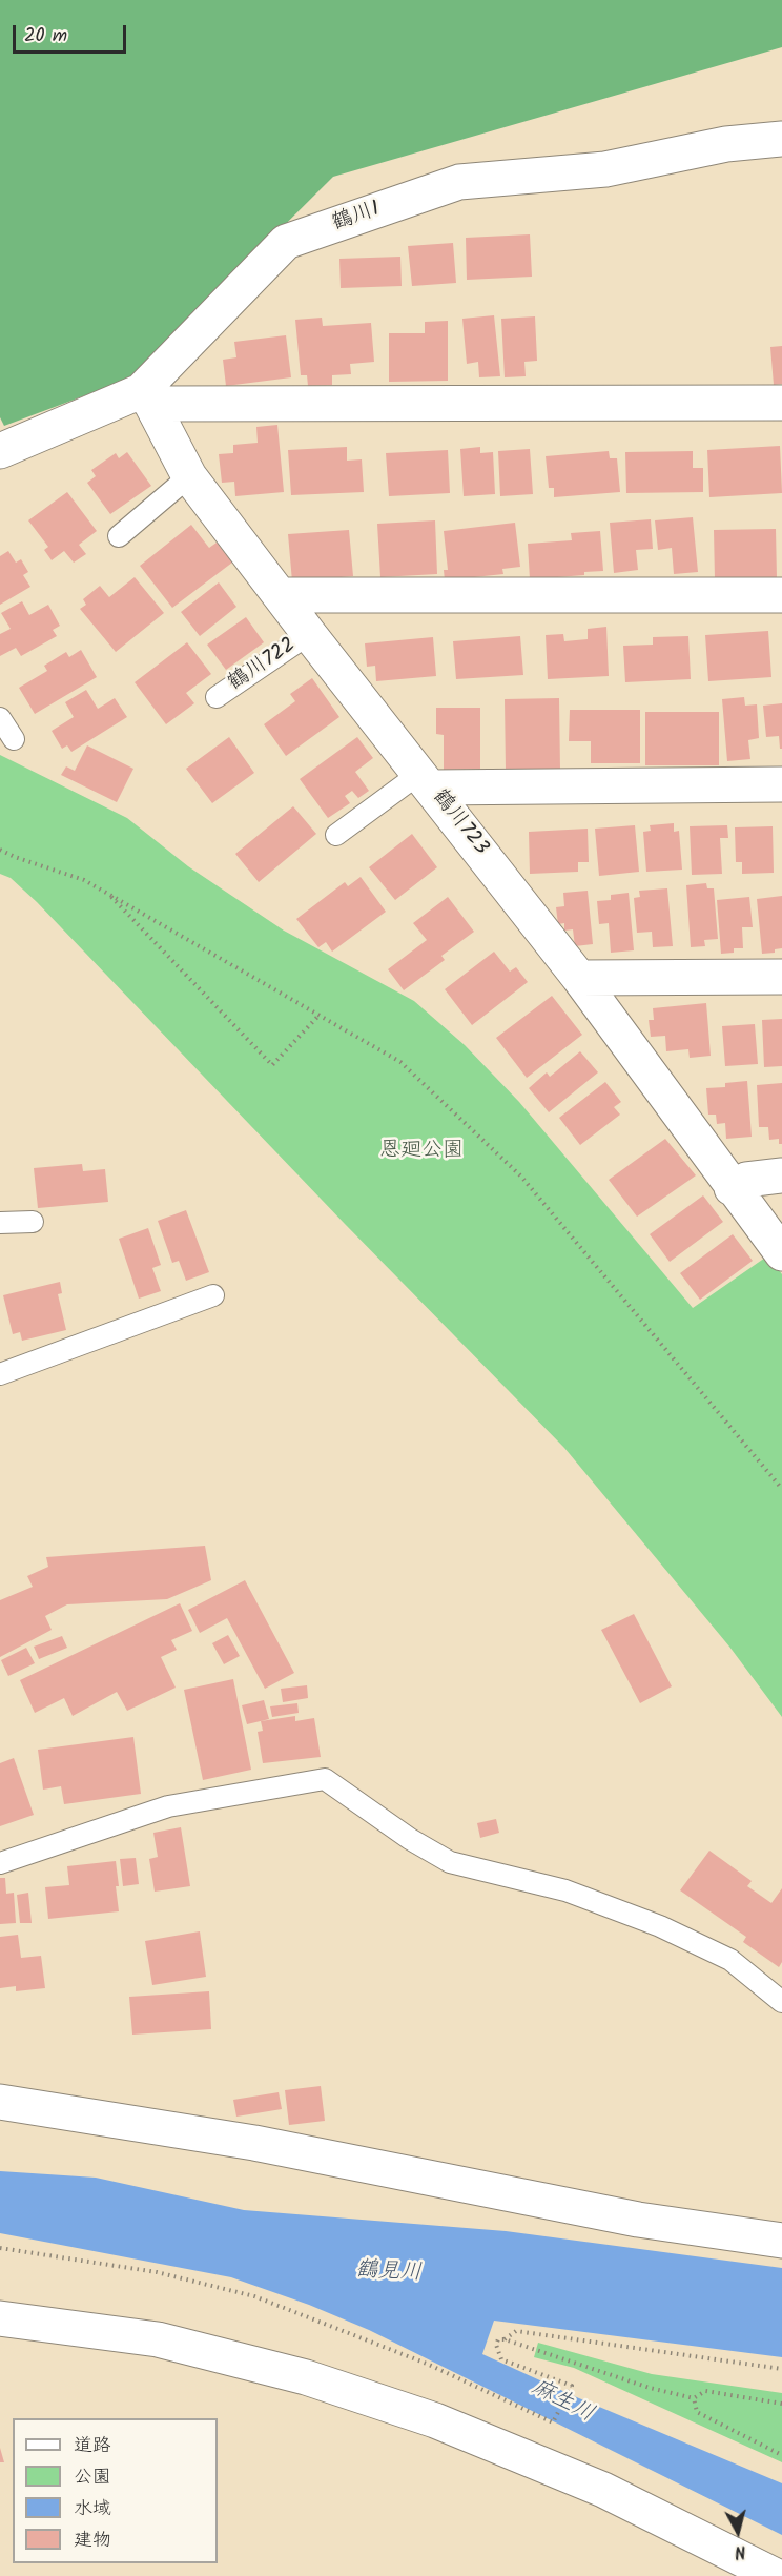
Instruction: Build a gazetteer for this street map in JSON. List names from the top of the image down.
{
  "streets": {
    "street": ["鶴川1", "鶴川723"],
    "lane": ["鶴川722"]
  },
  "crossings": [
    ["鶴川1", "鶴川723"],
    ["鶴川722", "鶴川723"]
  ],
  "water": ["鶴見川", "麻生川"],
  "parks": ["恩廻公園"],
  "legend": [
    "道路",
    "公園",
    "水域",
    "建物"
  ],
  "scale_bar": "20 m",
  "north": "bottom"
}
